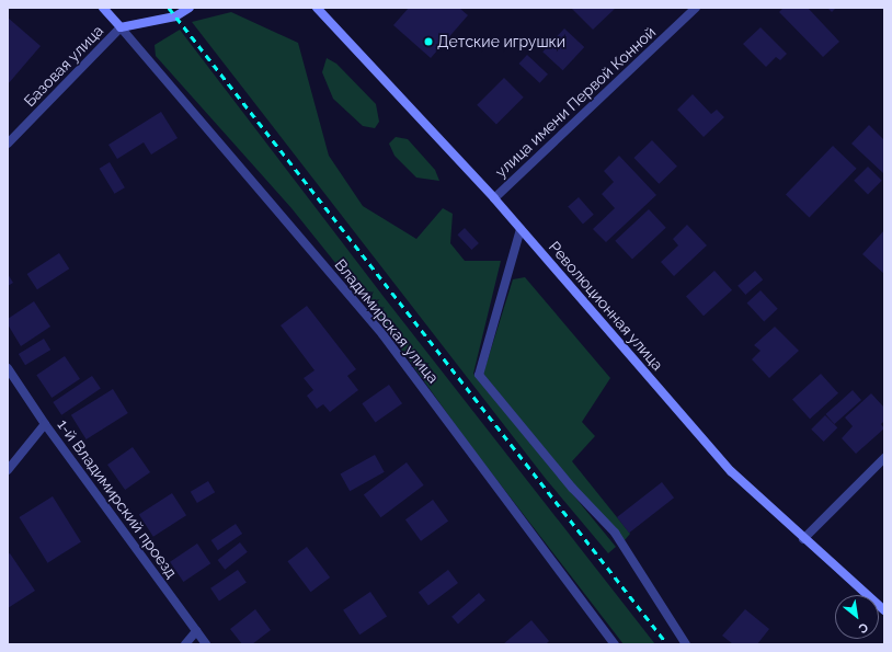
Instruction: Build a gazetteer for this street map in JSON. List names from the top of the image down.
{
  "streets": {
    "street": [
      "Базовая улица",
      "улица имени Первой Конной",
      "Революционная улица",
      "Владимирская улица",
      "1-й Владимирский проезд"
    ]
  },
  "crossings": [
    ["Базовая улица", "Владимирская улица"],
    ["улица имени Первой Конной", "Революционная улица"]
  ],
  "places": ["Детские игрушки"],
  "north": "bottom right"
}
